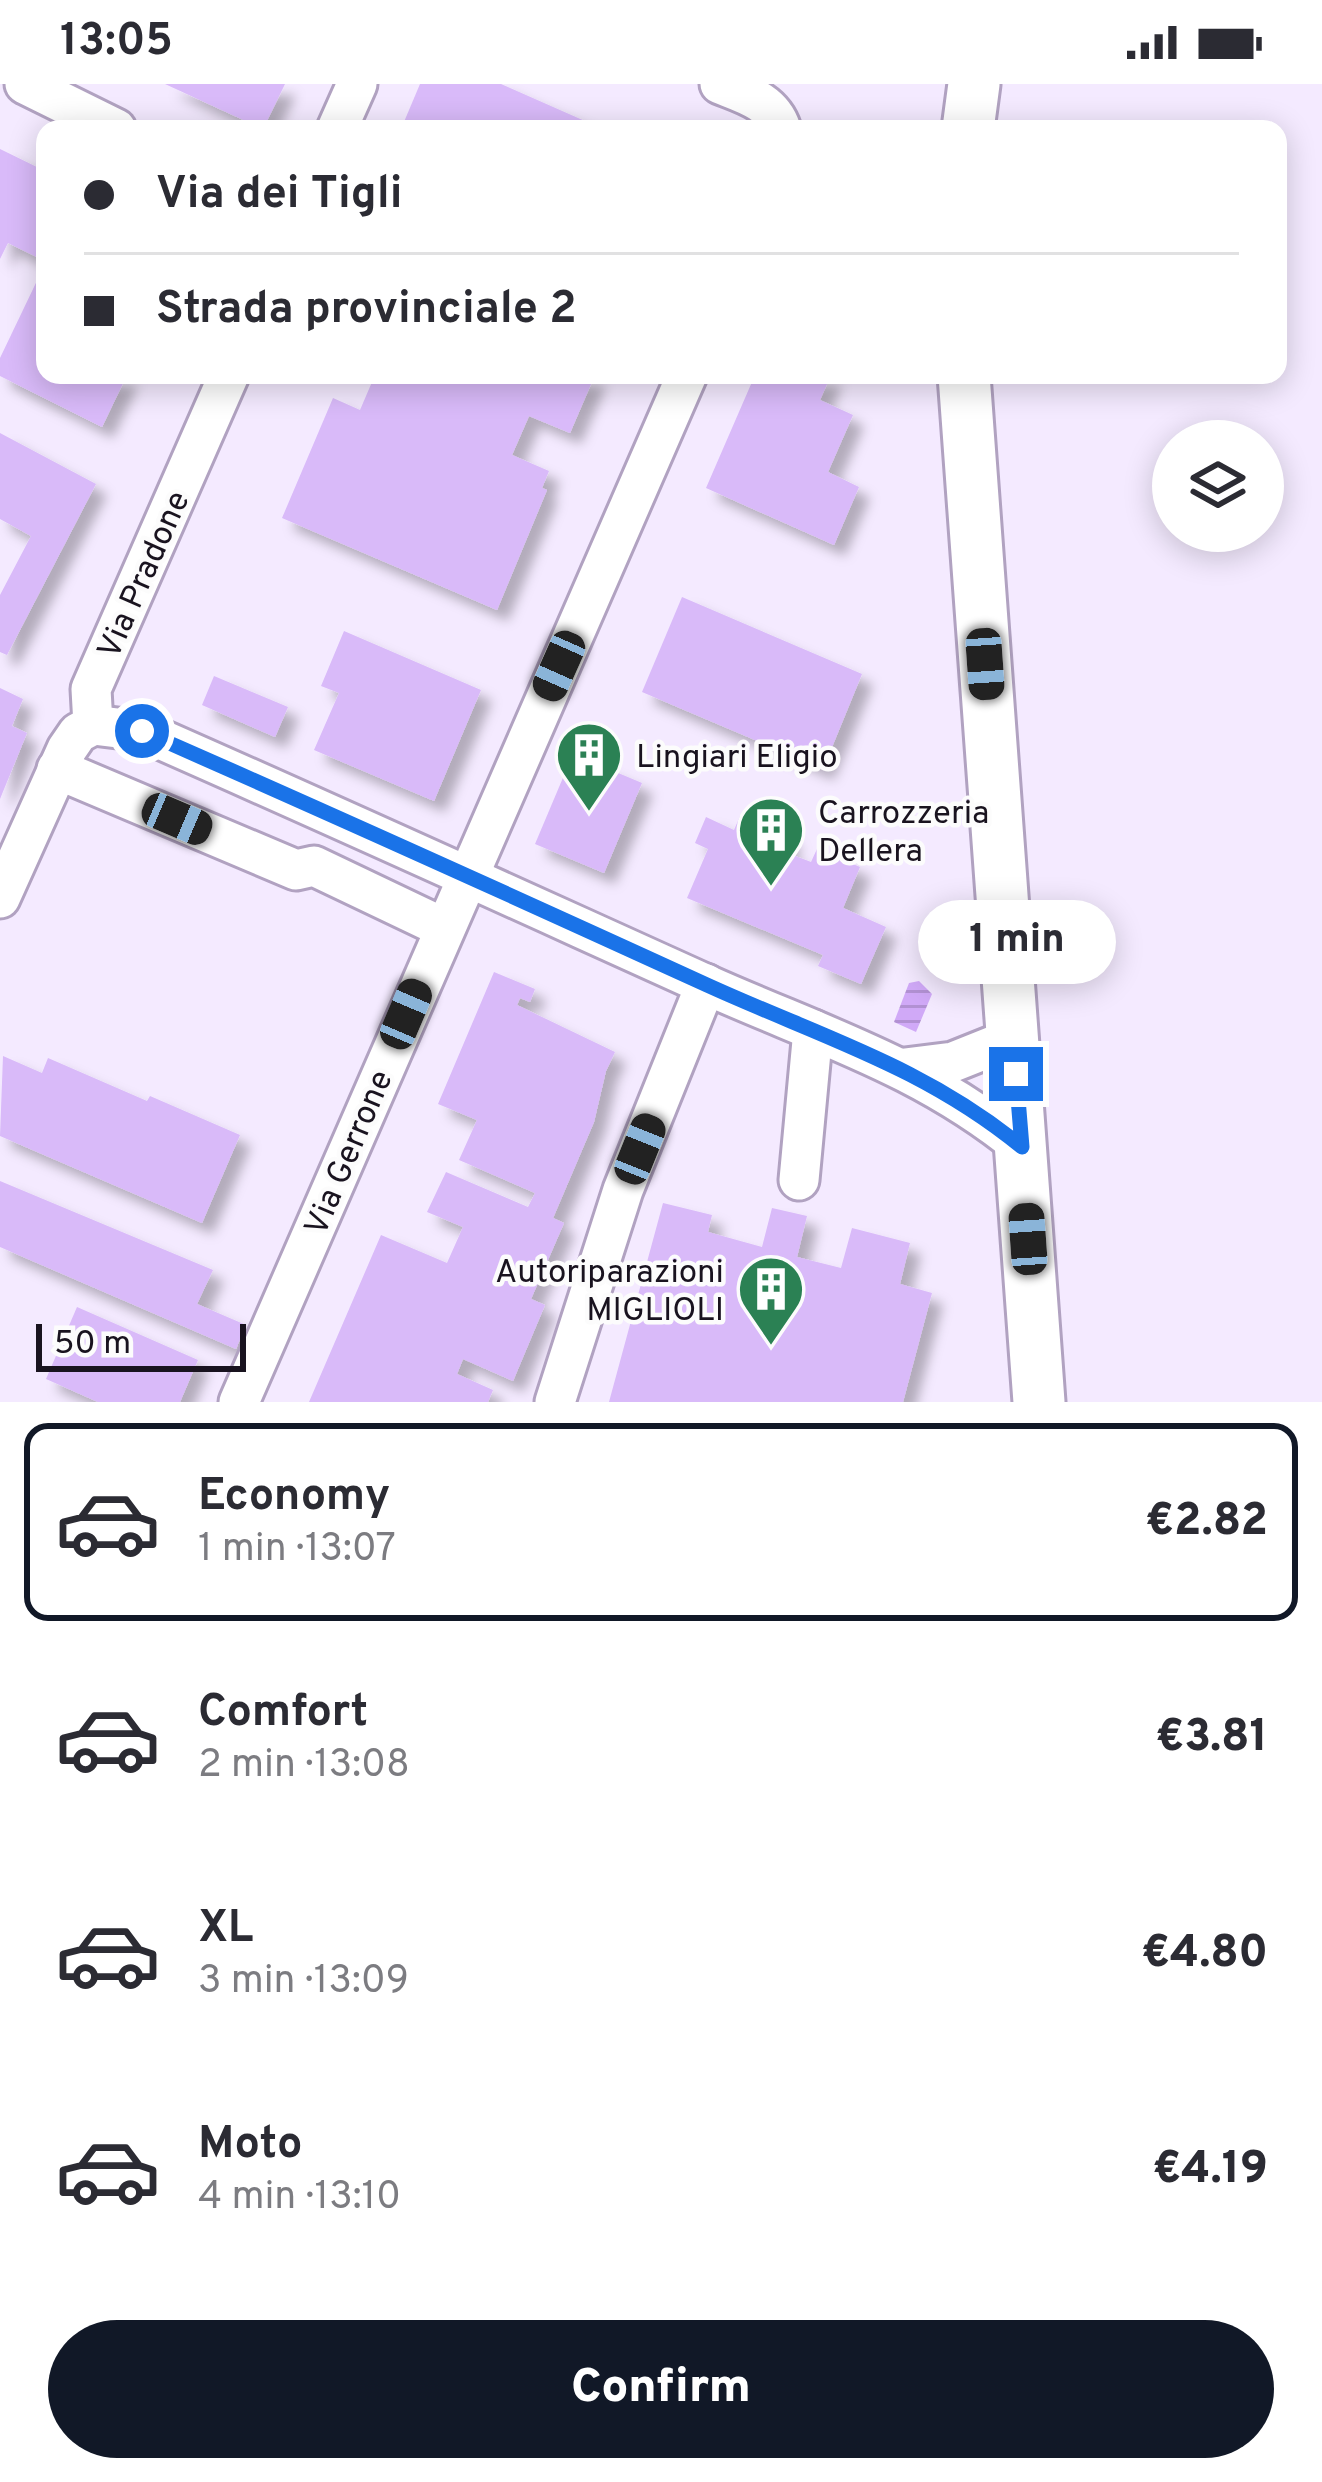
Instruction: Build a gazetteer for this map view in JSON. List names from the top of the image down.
{
  "streets": {
    "street": ["Via Pradone", "Via Gerrone"]
  },
  "places": {
    "building": ["Lingiari Eligio", "Carrozzeria Dellera", "Autoriparazioni MIGLIOLI"]
  },
  "scale_bar": "50 m",
  "page": {
    "status": "13:05",
    "banner": ["Via dei Tigli", "Strada provinciale 2"],
    "bubble": "1 min",
    "scale": "50 m",
    "list": [
      {
        "name": "Economy",
        "note": "1 min · 13:07",
        "value": "€2.82"
      },
      {
        "name": "Comfort",
        "note": "2 min · 13:08",
        "value": "€3.81"
      },
      {
        "name": "XL",
        "note": "3 min · 13:09",
        "value": "€4.80"
      },
      {
        "name": "Moto",
        "note": "4 min · 13:10",
        "value": "€4.19"
      }
    ],
    "buttons": "Confirm"
  }
}
